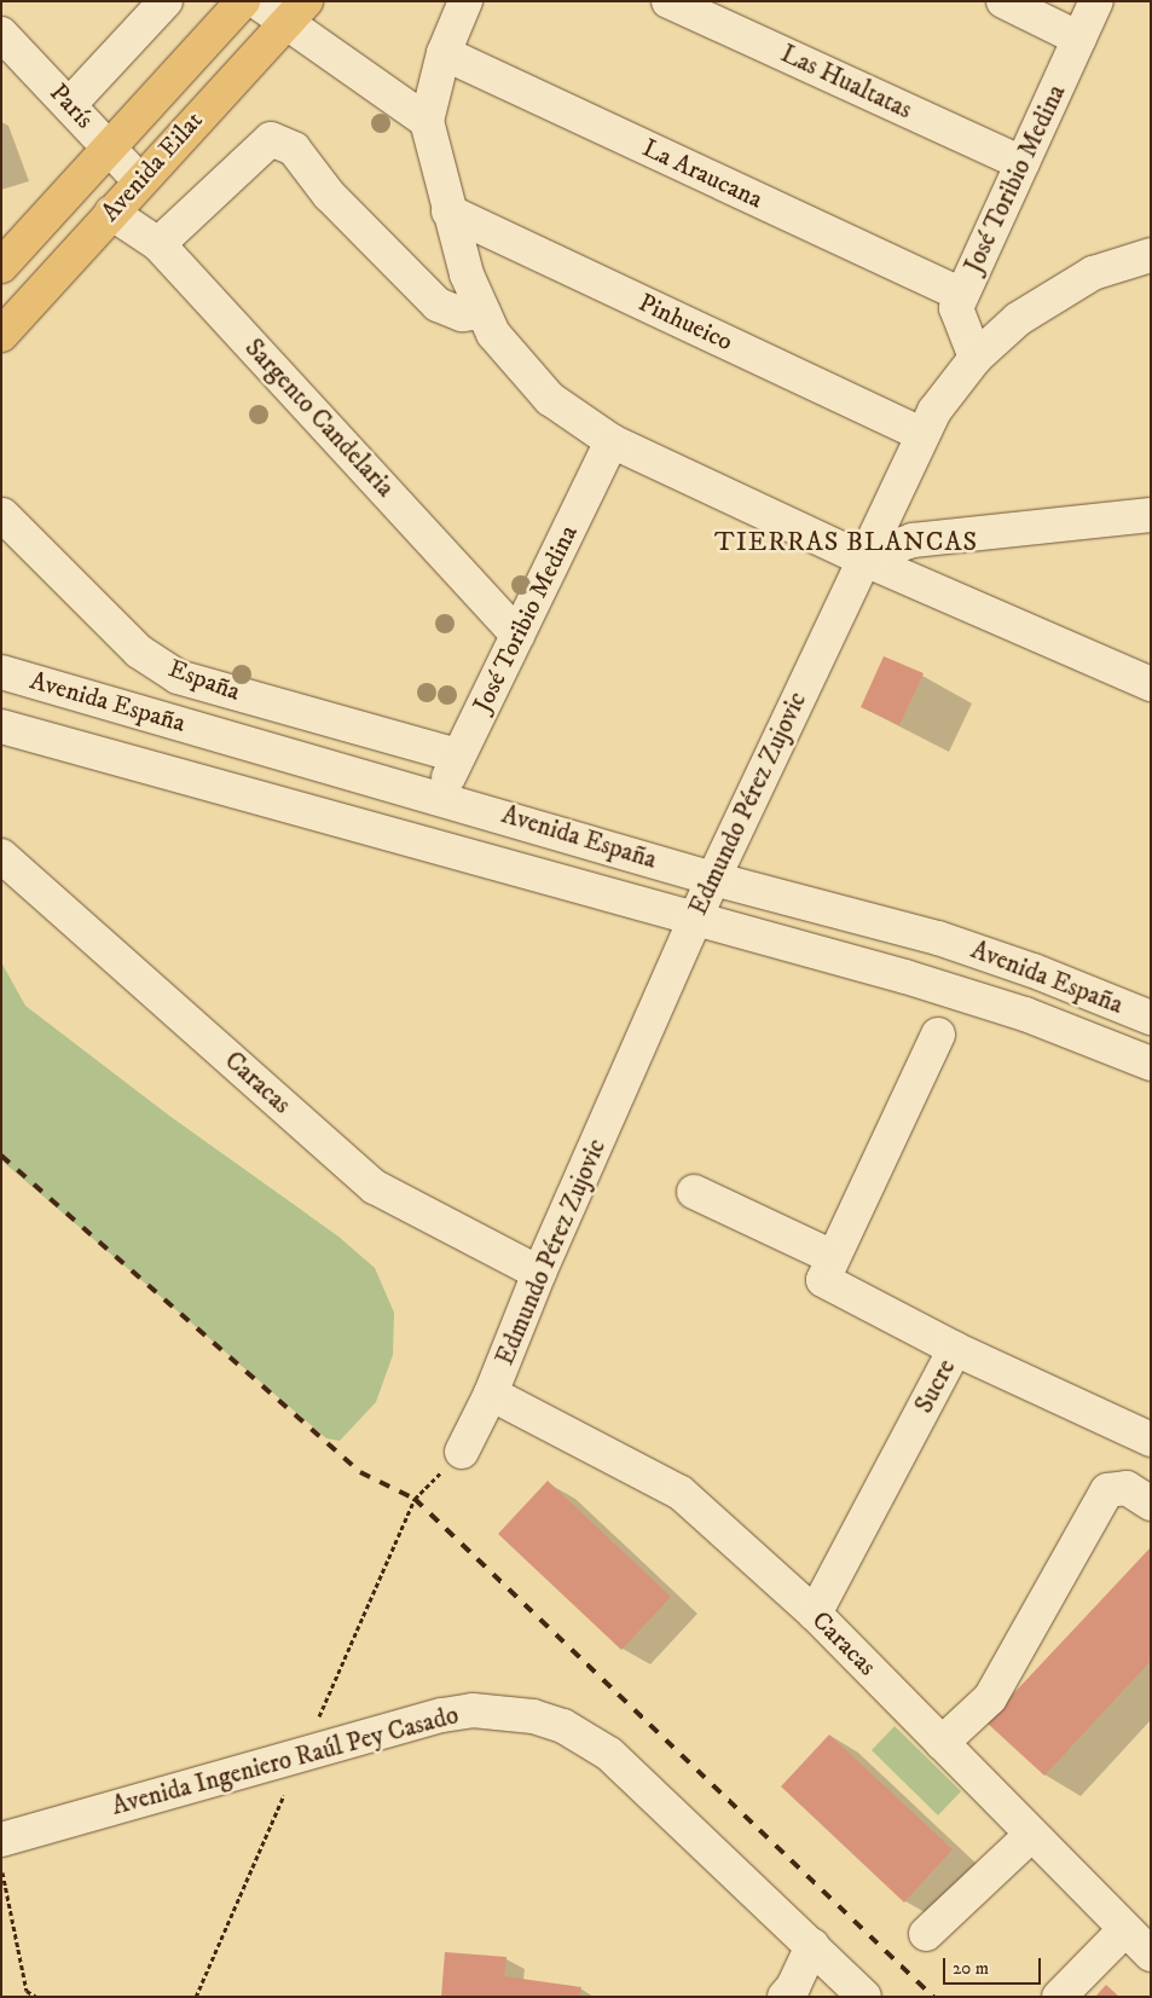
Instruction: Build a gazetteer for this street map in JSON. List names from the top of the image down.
{
  "streets": {
    "main road": ["Avenida Eilat"],
    "street": [
      "Las Hualtatas",
      "París",
      "La Araucana",
      "José Toribio Medina",
      "Pinhueico",
      "Sargento Candelaria",
      "España",
      "Avenida España",
      "Edmundo Pérez Zujovic",
      "Caracas",
      "Sucre",
      "Avenida Ingeniero Raúl Pey Casado"
    ]
  },
  "crossings": [
    ["Las Hualtatas", "José Toribio Medina"],
    ["París", "Avenida Eilat"],
    ["Avenida Eilat", "Sargento Candelaria"],
    ["La Araucana", "José Toribio Medina"],
    ["José Toribio Medina", "Sargento Candelaria"],
    ["José Toribio Medina", "España"],
    ["José Toribio Medina", "Avenida España"],
    ["José Toribio Medina", "Edmundo Pérez Zujovic"],
    ["Pinhueico", "Edmundo Pérez Zujovic"],
    ["Avenida España", "Edmundo Pérez Zujovic"],
    ["Edmundo Pérez Zujovic", "Caracas"],
    ["Caracas", "Sucre"]
  ],
  "districts": ["TIERRAS BLANCAS"],
  "scale_bar": "20 m"
}
